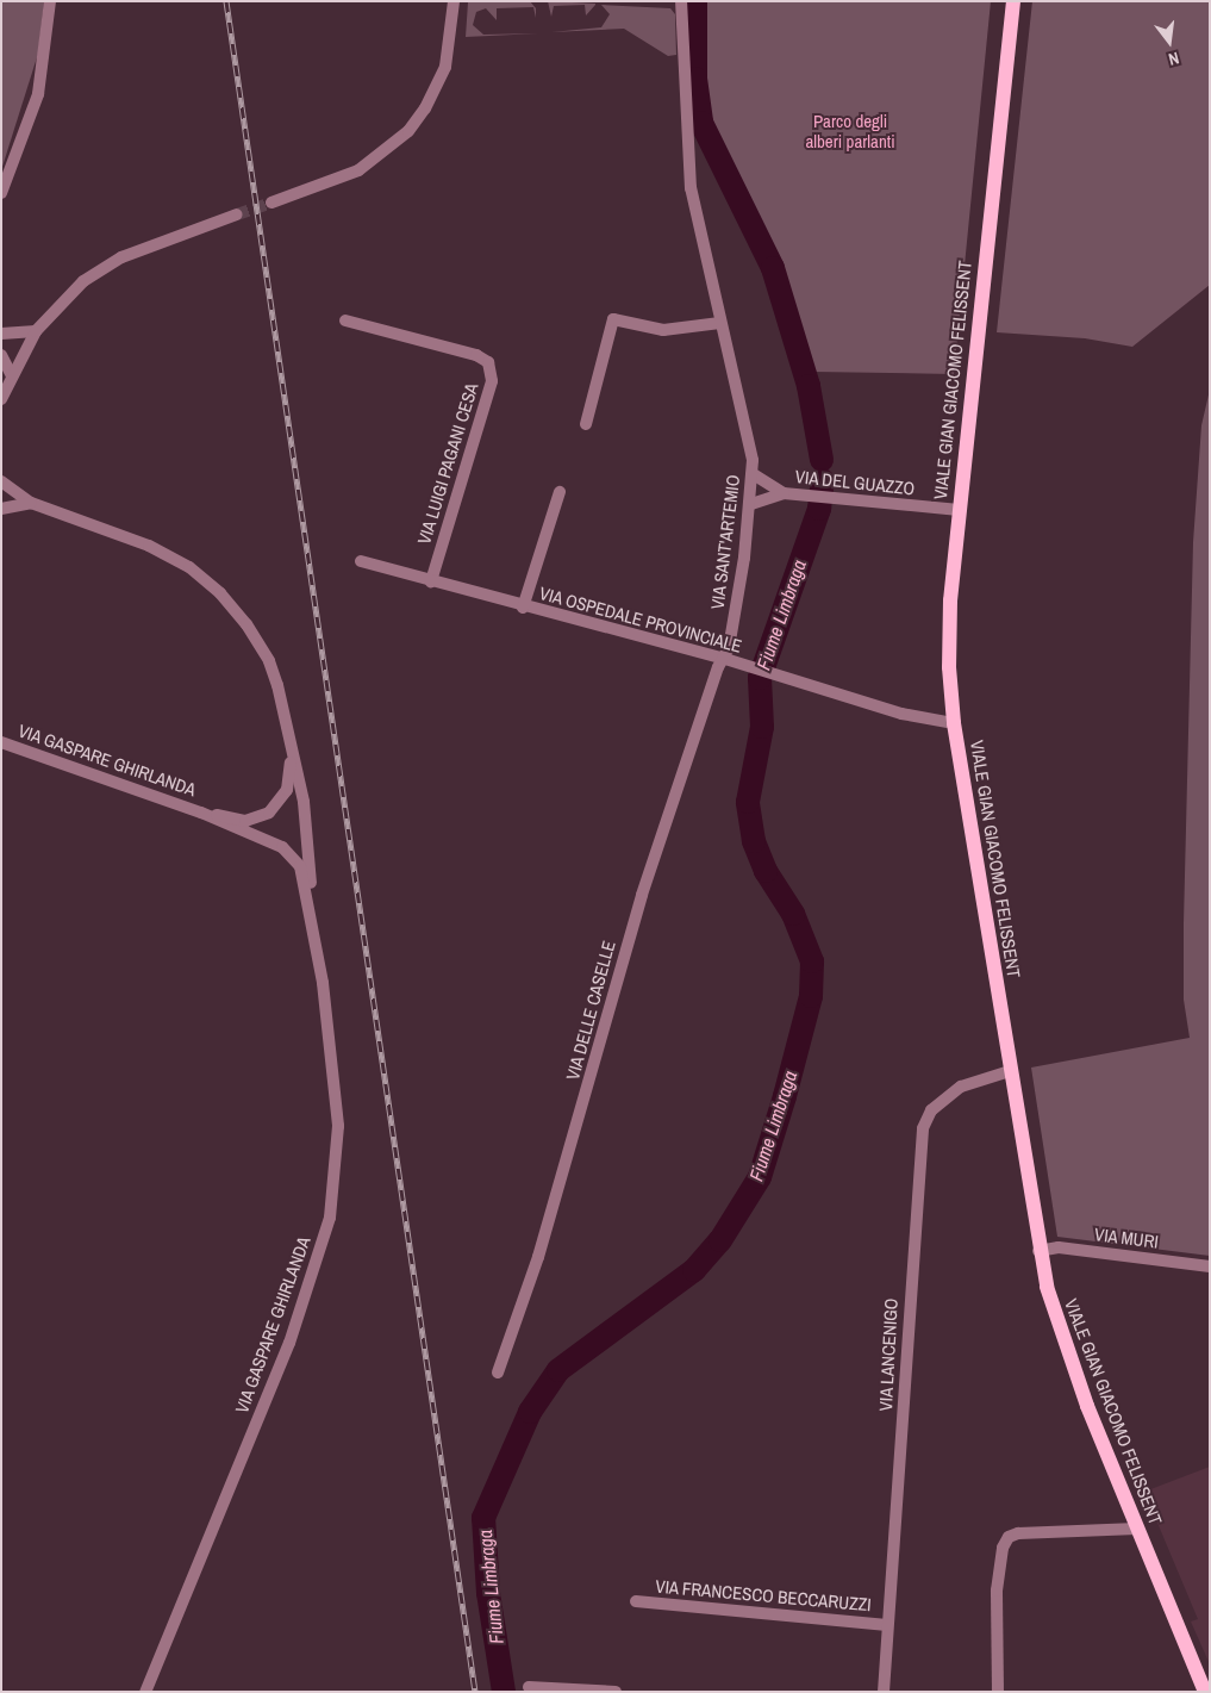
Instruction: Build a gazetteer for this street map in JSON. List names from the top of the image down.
{
  "streets": {
    "main road": ["VIALE GIAN GIACOMO FELISSENT"],
    "street": [
      "VIA LUIGI PAGANI CESA",
      "VIA DEL GUAZZO",
      "VIA SANT'ARTEMIO",
      "VIA OSPEDALE PROVINCIALE",
      "VIA GASPARE GHIRLANDA",
      "VIA DELLE CASELLE",
      "VIA MURI",
      "VIA LANCENIGO",
      "VIA FRANCESCO BECCARUZZI"
    ]
  },
  "crossings": [
    ["VIALE GIAN GIACOMO FELISSENT", "VIA DEL GUAZZO"],
    ["VIALE GIAN GIACOMO FELISSENT", "VIA OSPEDALE PROVINCIALE"],
    ["VIALE GIAN GIACOMO FELISSENT", "VIA MURI"],
    ["VIALE GIAN GIACOMO FELISSENT", "VIA LANCENIGO"],
    ["VIA LUIGI PAGANI CESA", "VIA OSPEDALE PROVINCIALE"],
    ["VIA DEL GUAZZO", "VIA SANT'ARTEMIO"],
    ["VIA SANT'ARTEMIO", "VIA OSPEDALE PROVINCIALE"],
    ["VIA SANT'ARTEMIO", "VIA DELLE CASELLE"],
    ["VIA OSPEDALE PROVINCIALE", "VIA DELLE CASELLE"],
    ["VIA LANCENIGO", "VIA FRANCESCO BECCARUZZI"]
  ],
  "water": ["Fiume Limbraga"],
  "parks": ["Parco degli alberi parlanti"],
  "north": "bottom"
}
